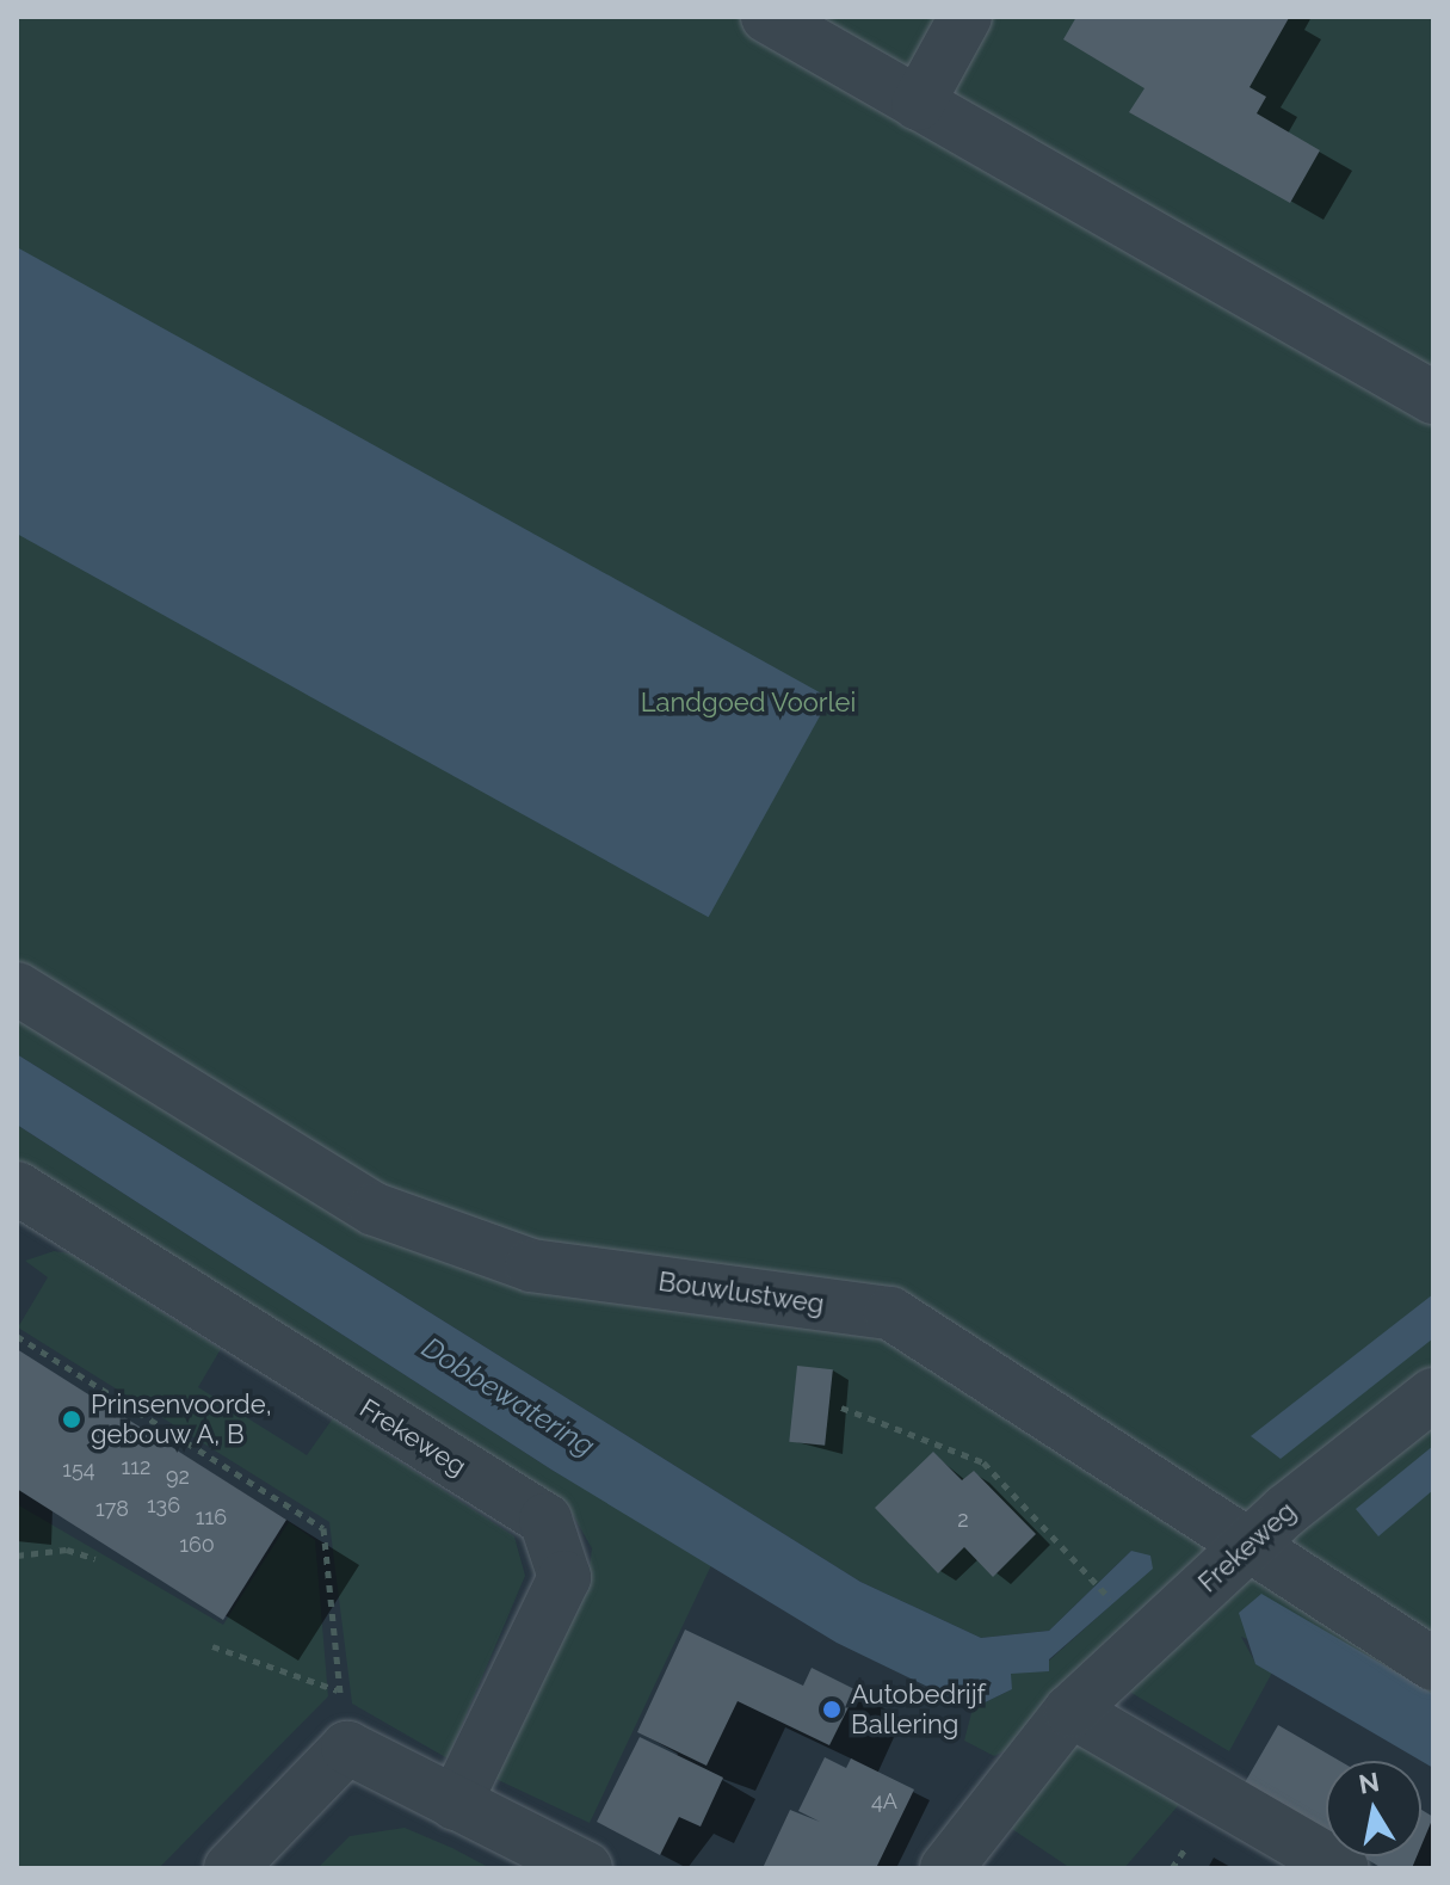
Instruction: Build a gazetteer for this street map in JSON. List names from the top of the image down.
{
  "streets": {
    "street": ["Bouwlustweg", "Frekeweg"]
  },
  "crossings": [
    ["Bouwlustweg", "Frekeweg"]
  ],
  "water": ["Dobbewatering"],
  "parks": ["Landgoed Voorlei"],
  "places": ["Prinsenvoorde, gebouw A, B", "Autobedrijf Ballering"],
  "house_numbers": [
    "112",
    "154",
    "92",
    "136",
    "178",
    "116",
    "2",
    "160",
    "4A"
  ],
  "north": "top"
}
